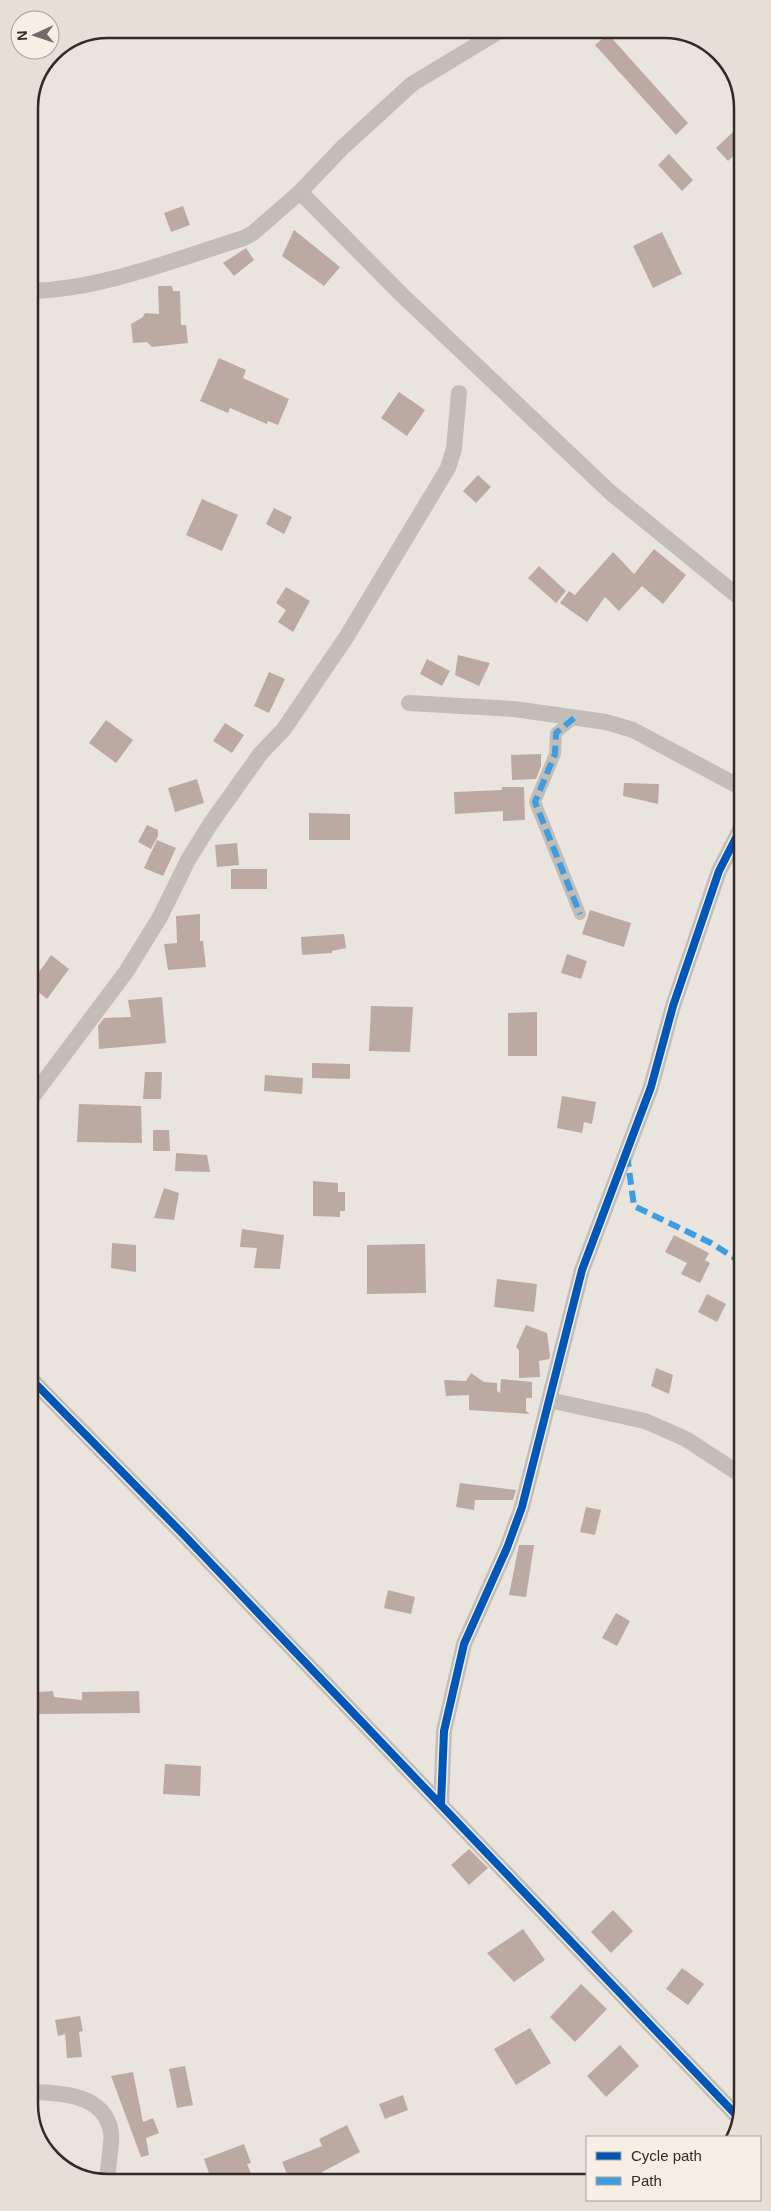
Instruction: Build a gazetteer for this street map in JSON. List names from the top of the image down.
{
  "legend": ["Cycle path", "Path"],
  "north": "left"
}
